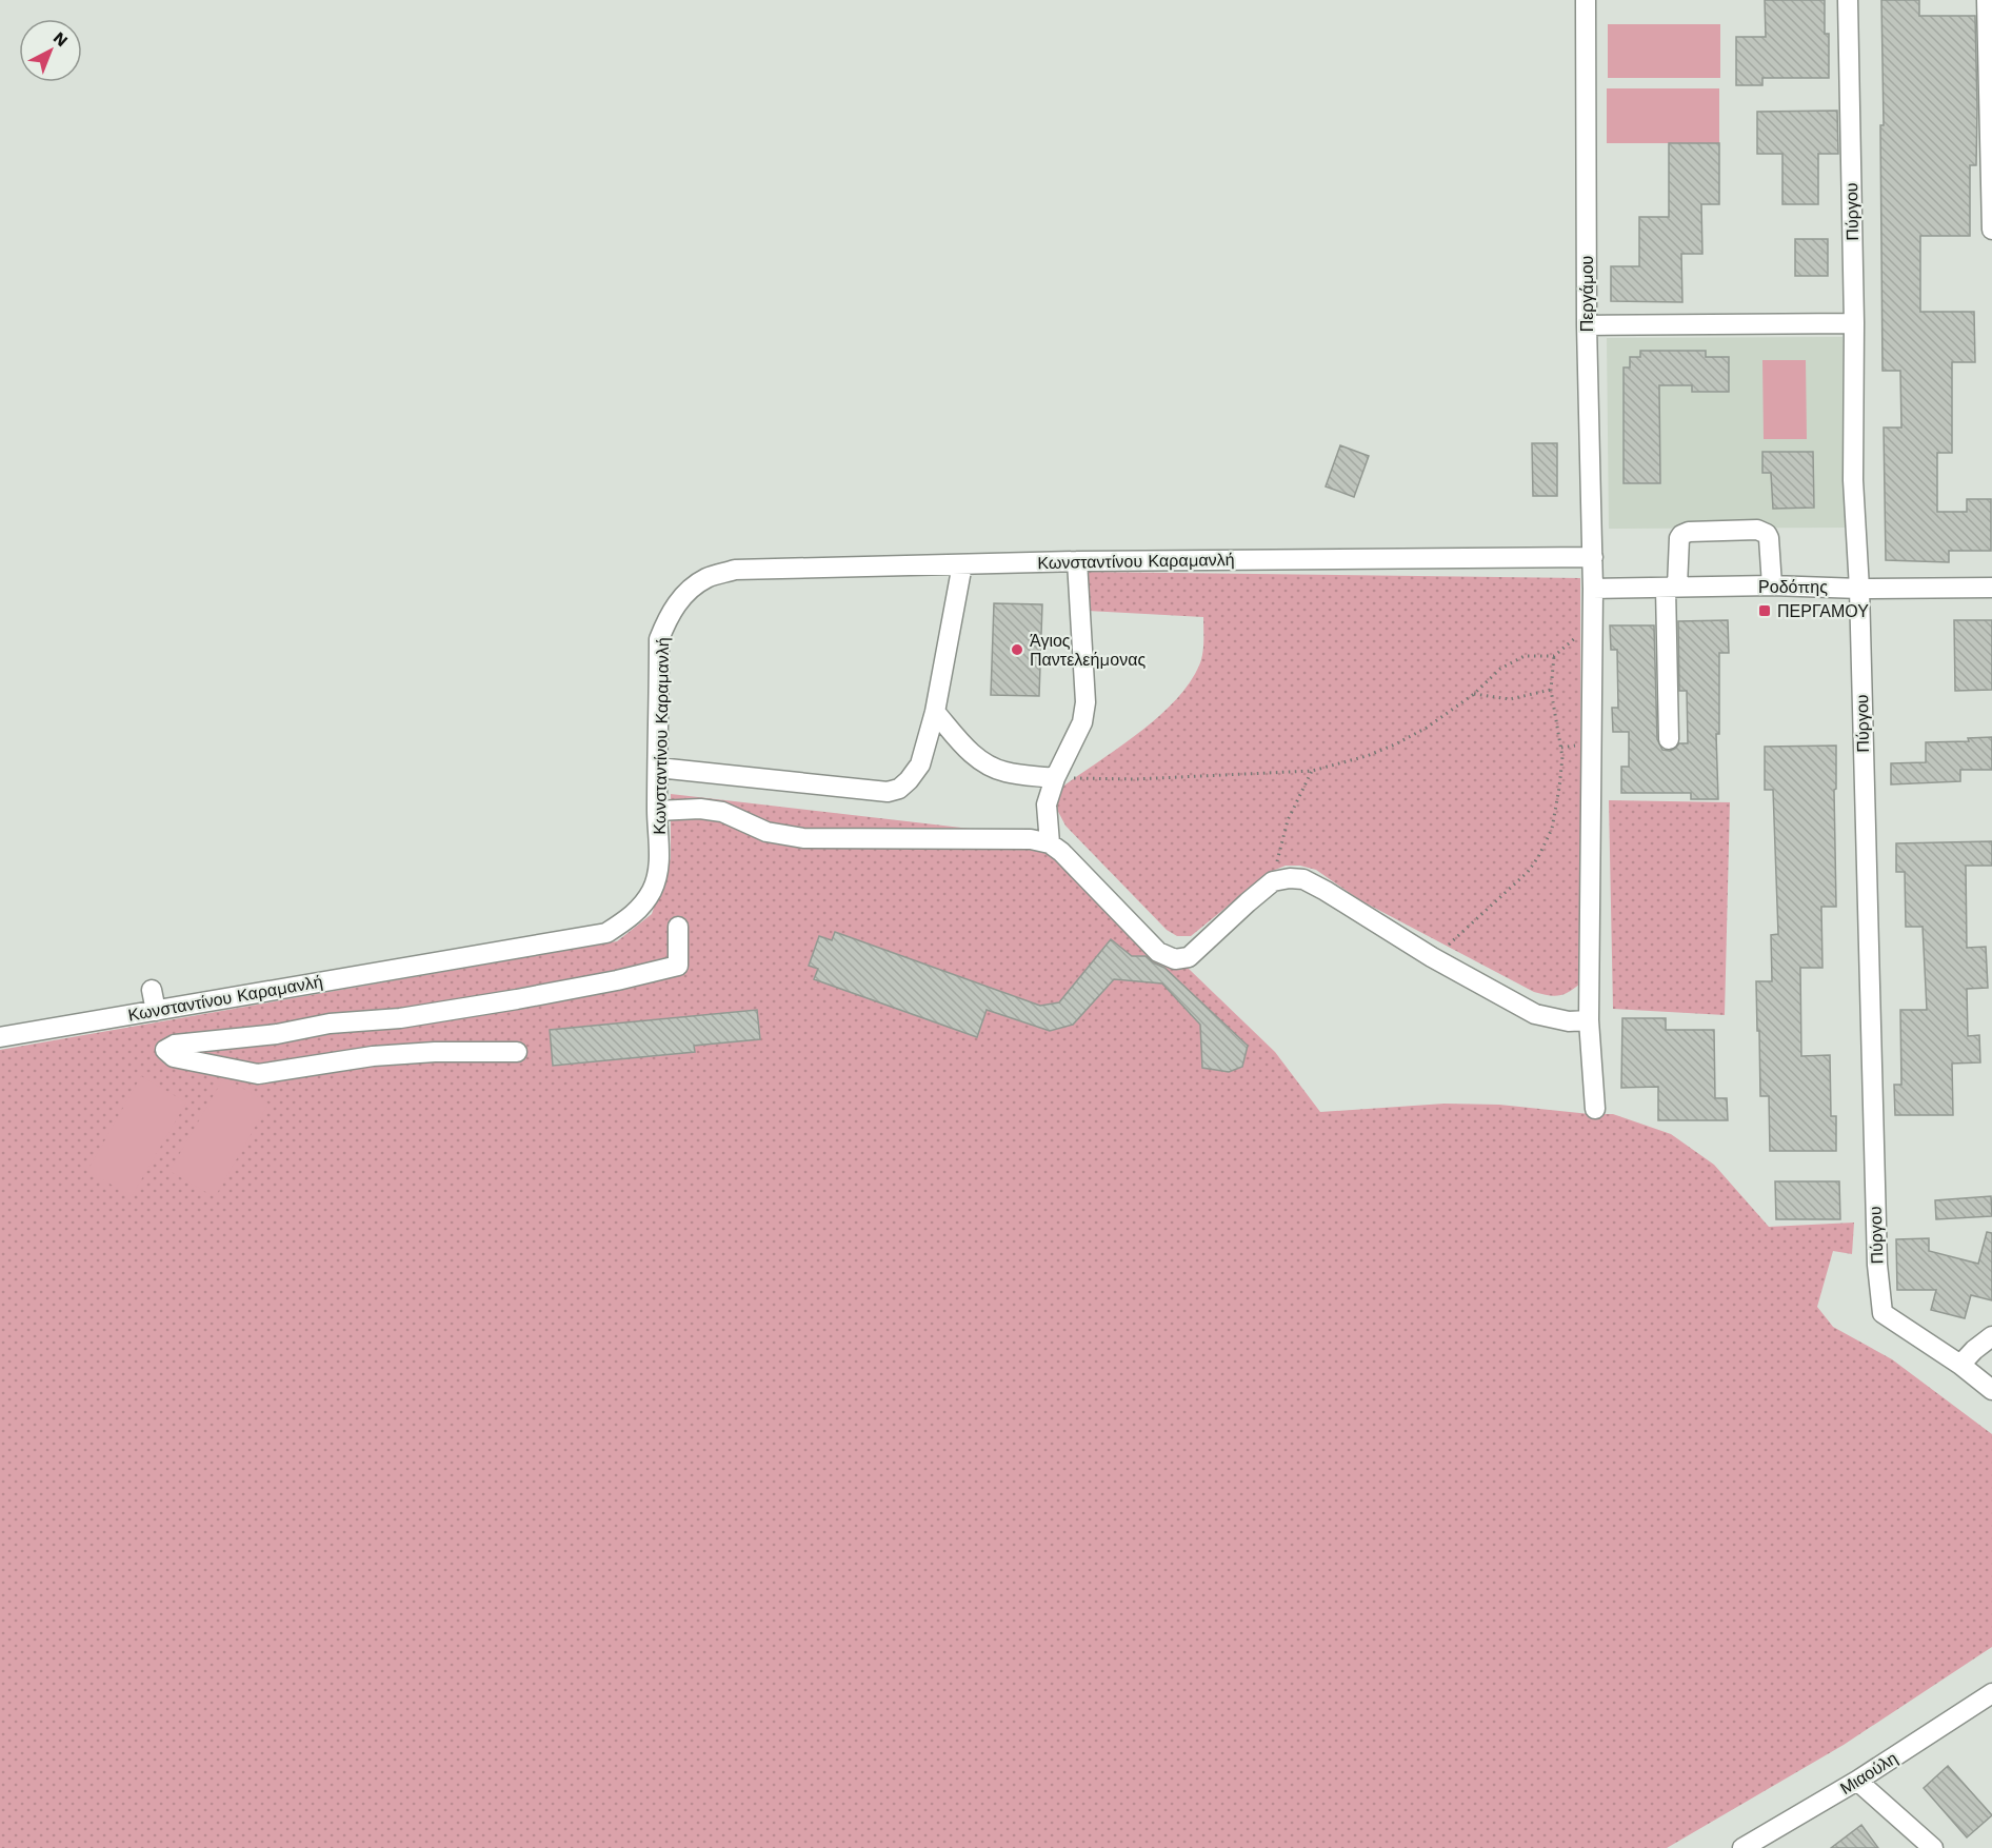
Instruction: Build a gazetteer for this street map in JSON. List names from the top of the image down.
{
  "streets": {
    "street": [
      "Πύργου",
      "Περγάμου",
      "Κωνσταντίνου Καραμανλή",
      "Ροδόπης",
      "Μιαούλη"
    ]
  },
  "crossings": [
    ["Πύργου", "Ροδόπης"],
    ["Περγάμου", "Κωνσταντίνου Καραμανλή"],
    ["Περγάμου", "Ροδόπης"]
  ],
  "places": {
    "transit": ["ΠΕΡΓΑΜΟΥ"],
    "other": ["Άγιος Παντελεήμονας"]
  },
  "north": "top right"
}
